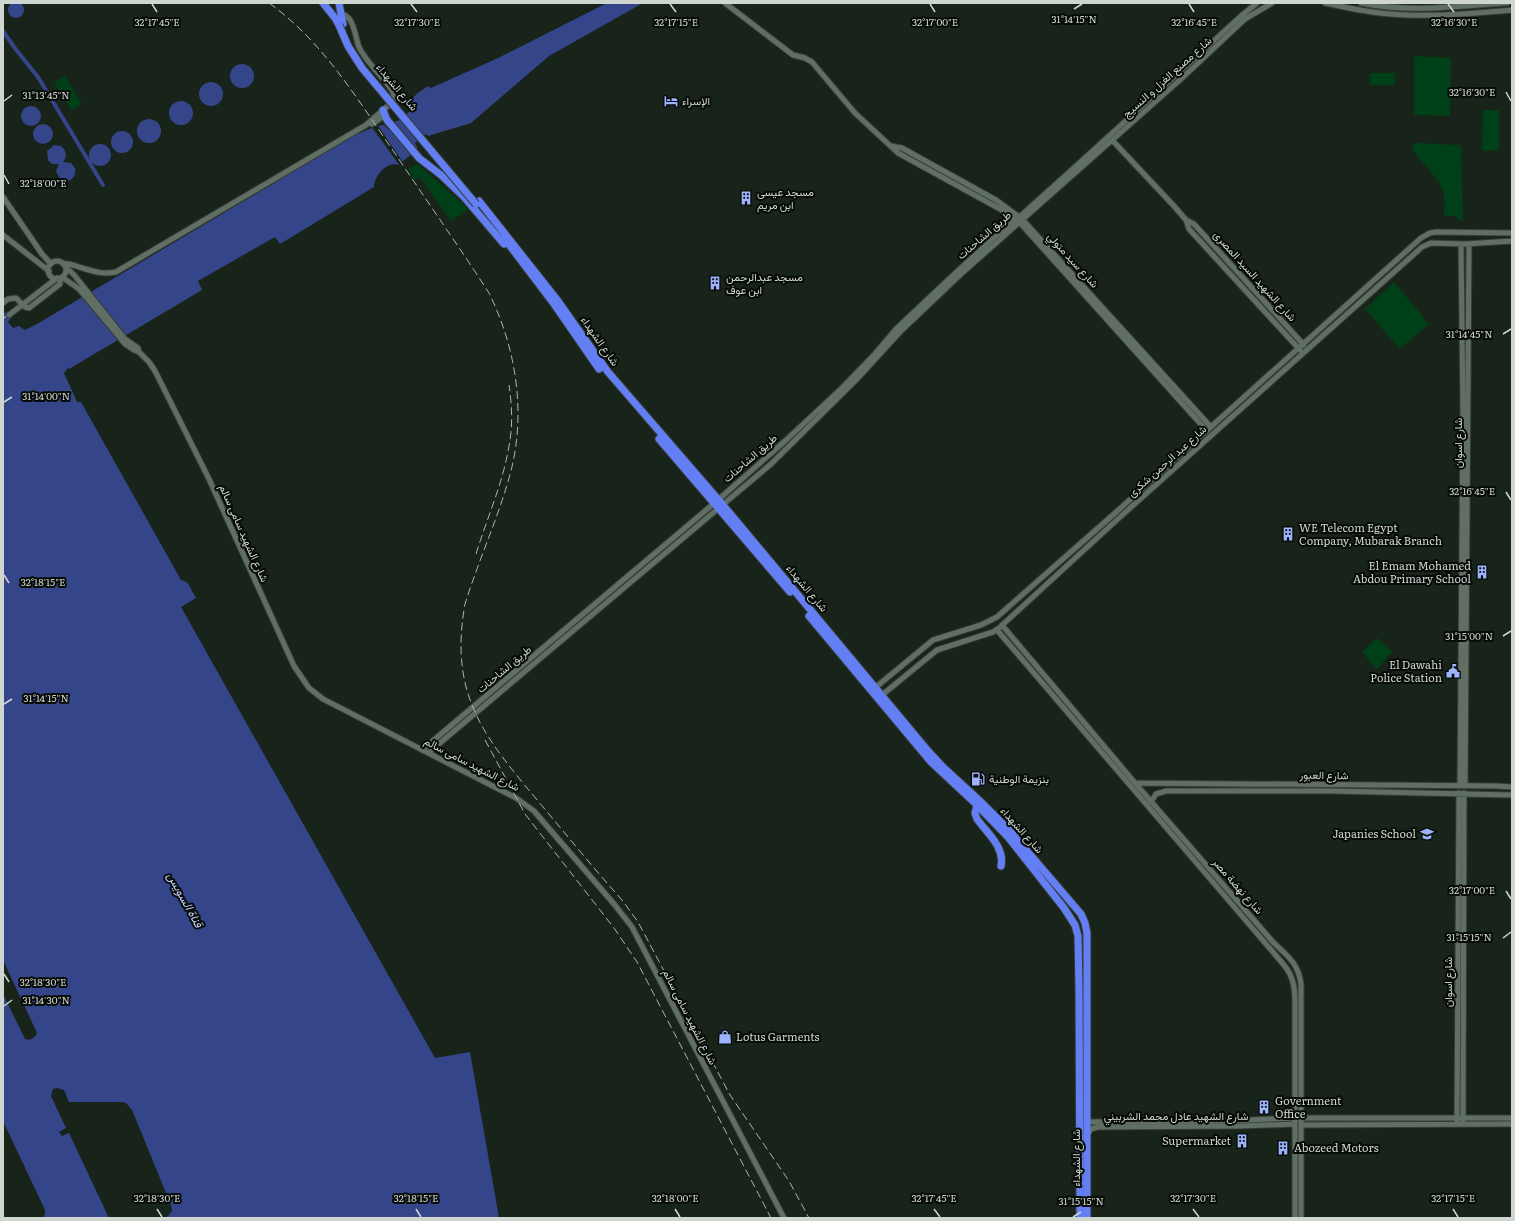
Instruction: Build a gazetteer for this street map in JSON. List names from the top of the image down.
{
  "streets": {
    "highway": ["شارع الشهداء"],
    "street": [
      "شارع مصنع الغزل و النسيج",
      "طريق الشاحنات",
      "شارع سيد متولي",
      "شارع الشهيد السيد المصرى",
      "شارع اسوان",
      "شارع عبد الرحمن شكرى",
      "شارع الشهيد سامى سالم",
      "شارع العبور",
      "شارع نهضة مصر",
      "شارع الشهيد عادل محمد الشربيني"
    ]
  },
  "crossings": [
    ["شارع مصنع الغزل و النسيج", "طريق الشاحنات"],
    ["شارع مصنع الغزل و النسيج", "شارع الشهيد السيد المصرى"],
    ["شارع الشهداء", "طريق الشاحنات"],
    ["شارع الشهداء", "شارع عبد الرحمن شكرى"],
    ["شارع الشهداء", "شارع الشهيد عادل محمد الشربيني"],
    ["طريق الشاحنات", "شارع سيد متولي"],
    ["طريق الشاحنات", "شارع الشهيد سامى سالم"],
    ["شارع سيد متولي", "شارع عبد الرحمن شكرى"],
    ["شارع الشهيد السيد المصرى", "شارع عبد الرحمن شكرى"],
    ["شارع اسوان", "شارع عبد الرحمن شكرى"],
    ["شارع اسوان", "شارع العبور"],
    ["شارع عبد الرحمن شكرى", "شارع نهضة مصر"],
    ["شارع العبور", "شارع نهضة مصر"],
    ["شارع نهضة مصر", "شارع الشهيد عادل محمد الشربيني"]
  ],
  "water": ["قناة السويس"],
  "places": {
    "hotel": ["الإسراء"],
    "building": [
      "مسجد عيسى ابن مريم",
      "مسجد عبدالرحمن ابن عوف",
      "WE Telecom Egypt Company, Mubarak Branch",
      "El Emam Mohamed Abdou Primary School",
      "Government Office",
      "Supermarket",
      "Abozeed Motors"
    ],
    "public building": ["El Dawahi Police Station"],
    "fuel station": ["بنزيمة الوطنية"],
    "school or university": ["Japanies School"],
    "shop": ["Lotus Garments"]
  },
  "coordinates": [
    "31°14'15\"N",
    "32°16'30\"E",
    "32°17'45\"E",
    "32°17'30\"E",
    "32°17'15\"E",
    "32°17'00\"E",
    "32°16'45\"E",
    "31°13'45\"N",
    "32°18'00\"E",
    "31°14'45\"N",
    "31°14'00\"N",
    "32°18'15\"E",
    "31°15'00\"N",
    "31°15'15\"N",
    "32°18'30\"E",
    "31°14'30\"N"
  ]
}
